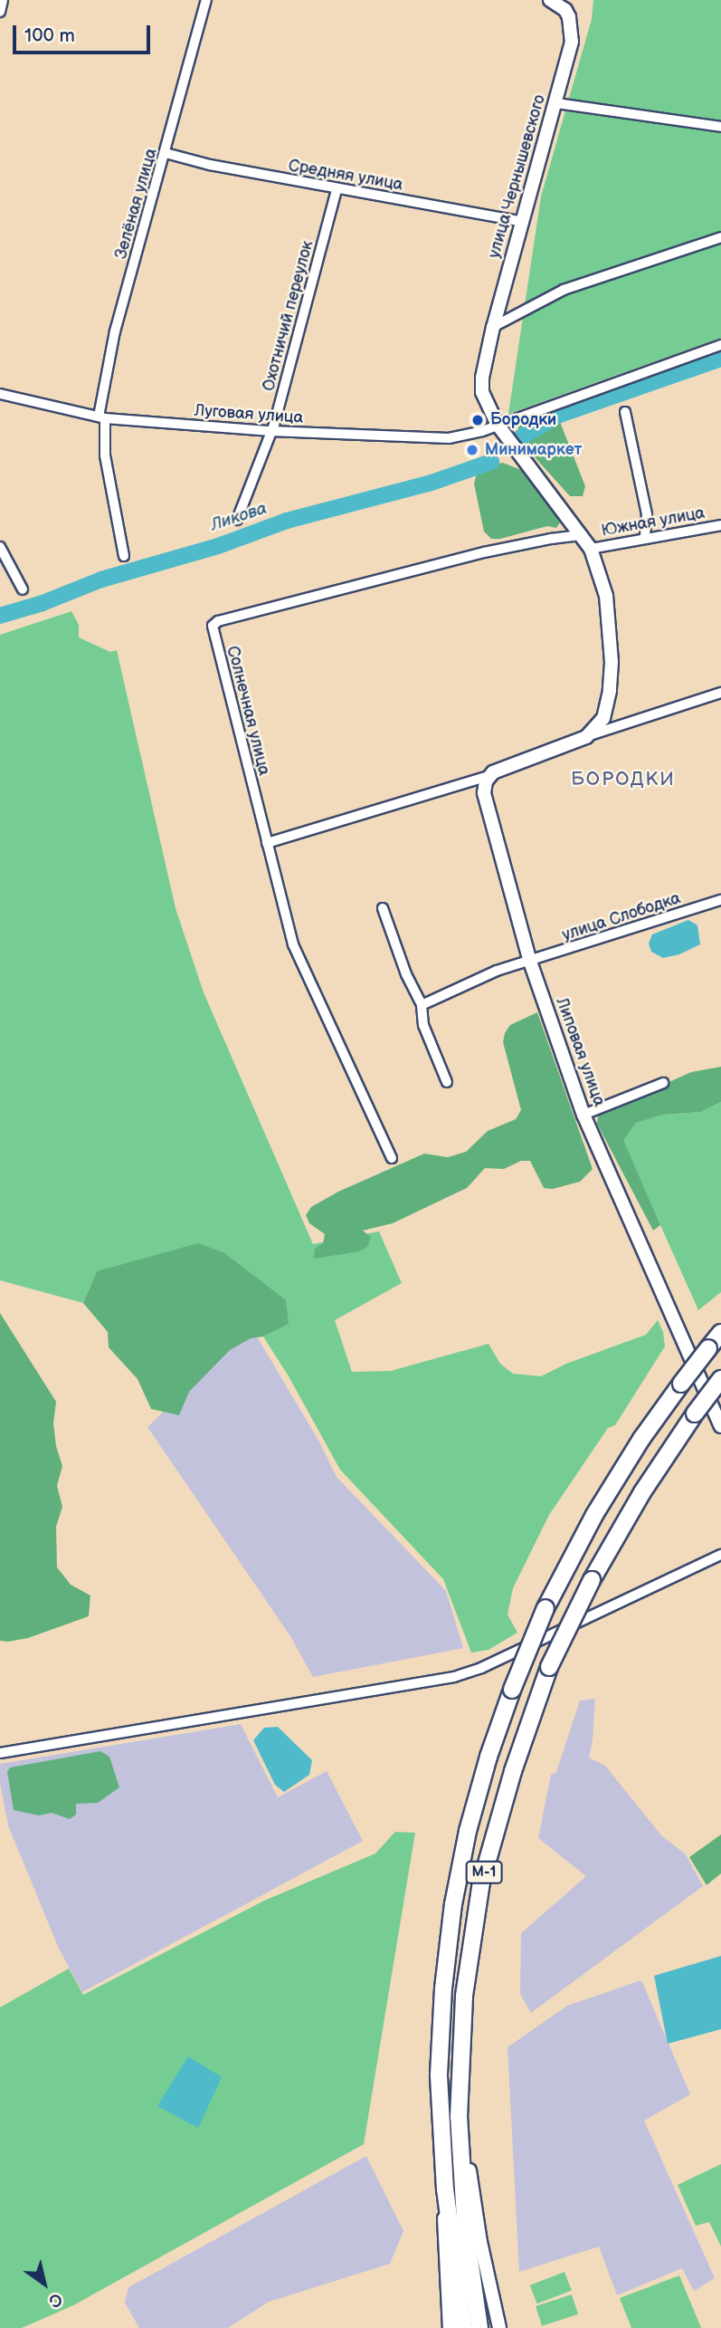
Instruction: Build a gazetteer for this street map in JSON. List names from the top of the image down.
{
  "streets": {
    "highway": ["М-1"],
    "street": [
      "Средняя улица",
      "улица Чернышевского",
      "Зелёная улица",
      "Охотничий переулок",
      "Луговая улица",
      "Южная улица",
      "Солнечная улица",
      "улица Слободка",
      "Липовая улица"
    ]
  },
  "crossings": [
    ["Средняя улица", "улица Чернышевского"],
    ["Средняя улица", "Зелёная улица"],
    ["Средняя улица", "Охотничий переулок"],
    ["улица Чернышевского", "Луговая улица"],
    ["улица Чернышевского", "Южная улица"],
    ["улица Чернышевского", "Солнечная улица"],
    ["Зелёная улица", "Луговая улица"],
    ["Охотничий переулок", "Луговая улица"],
    ["Южная улица", "Солнечная улица"],
    ["улица Слободка", "Липовая улица"]
  ],
  "districts": ["БОРОДКИ"],
  "water": ["Ликова"],
  "places": ["Бородки", "Минимаркет"],
  "scale_bar": "100 m",
  "north": "bottom right"
}
